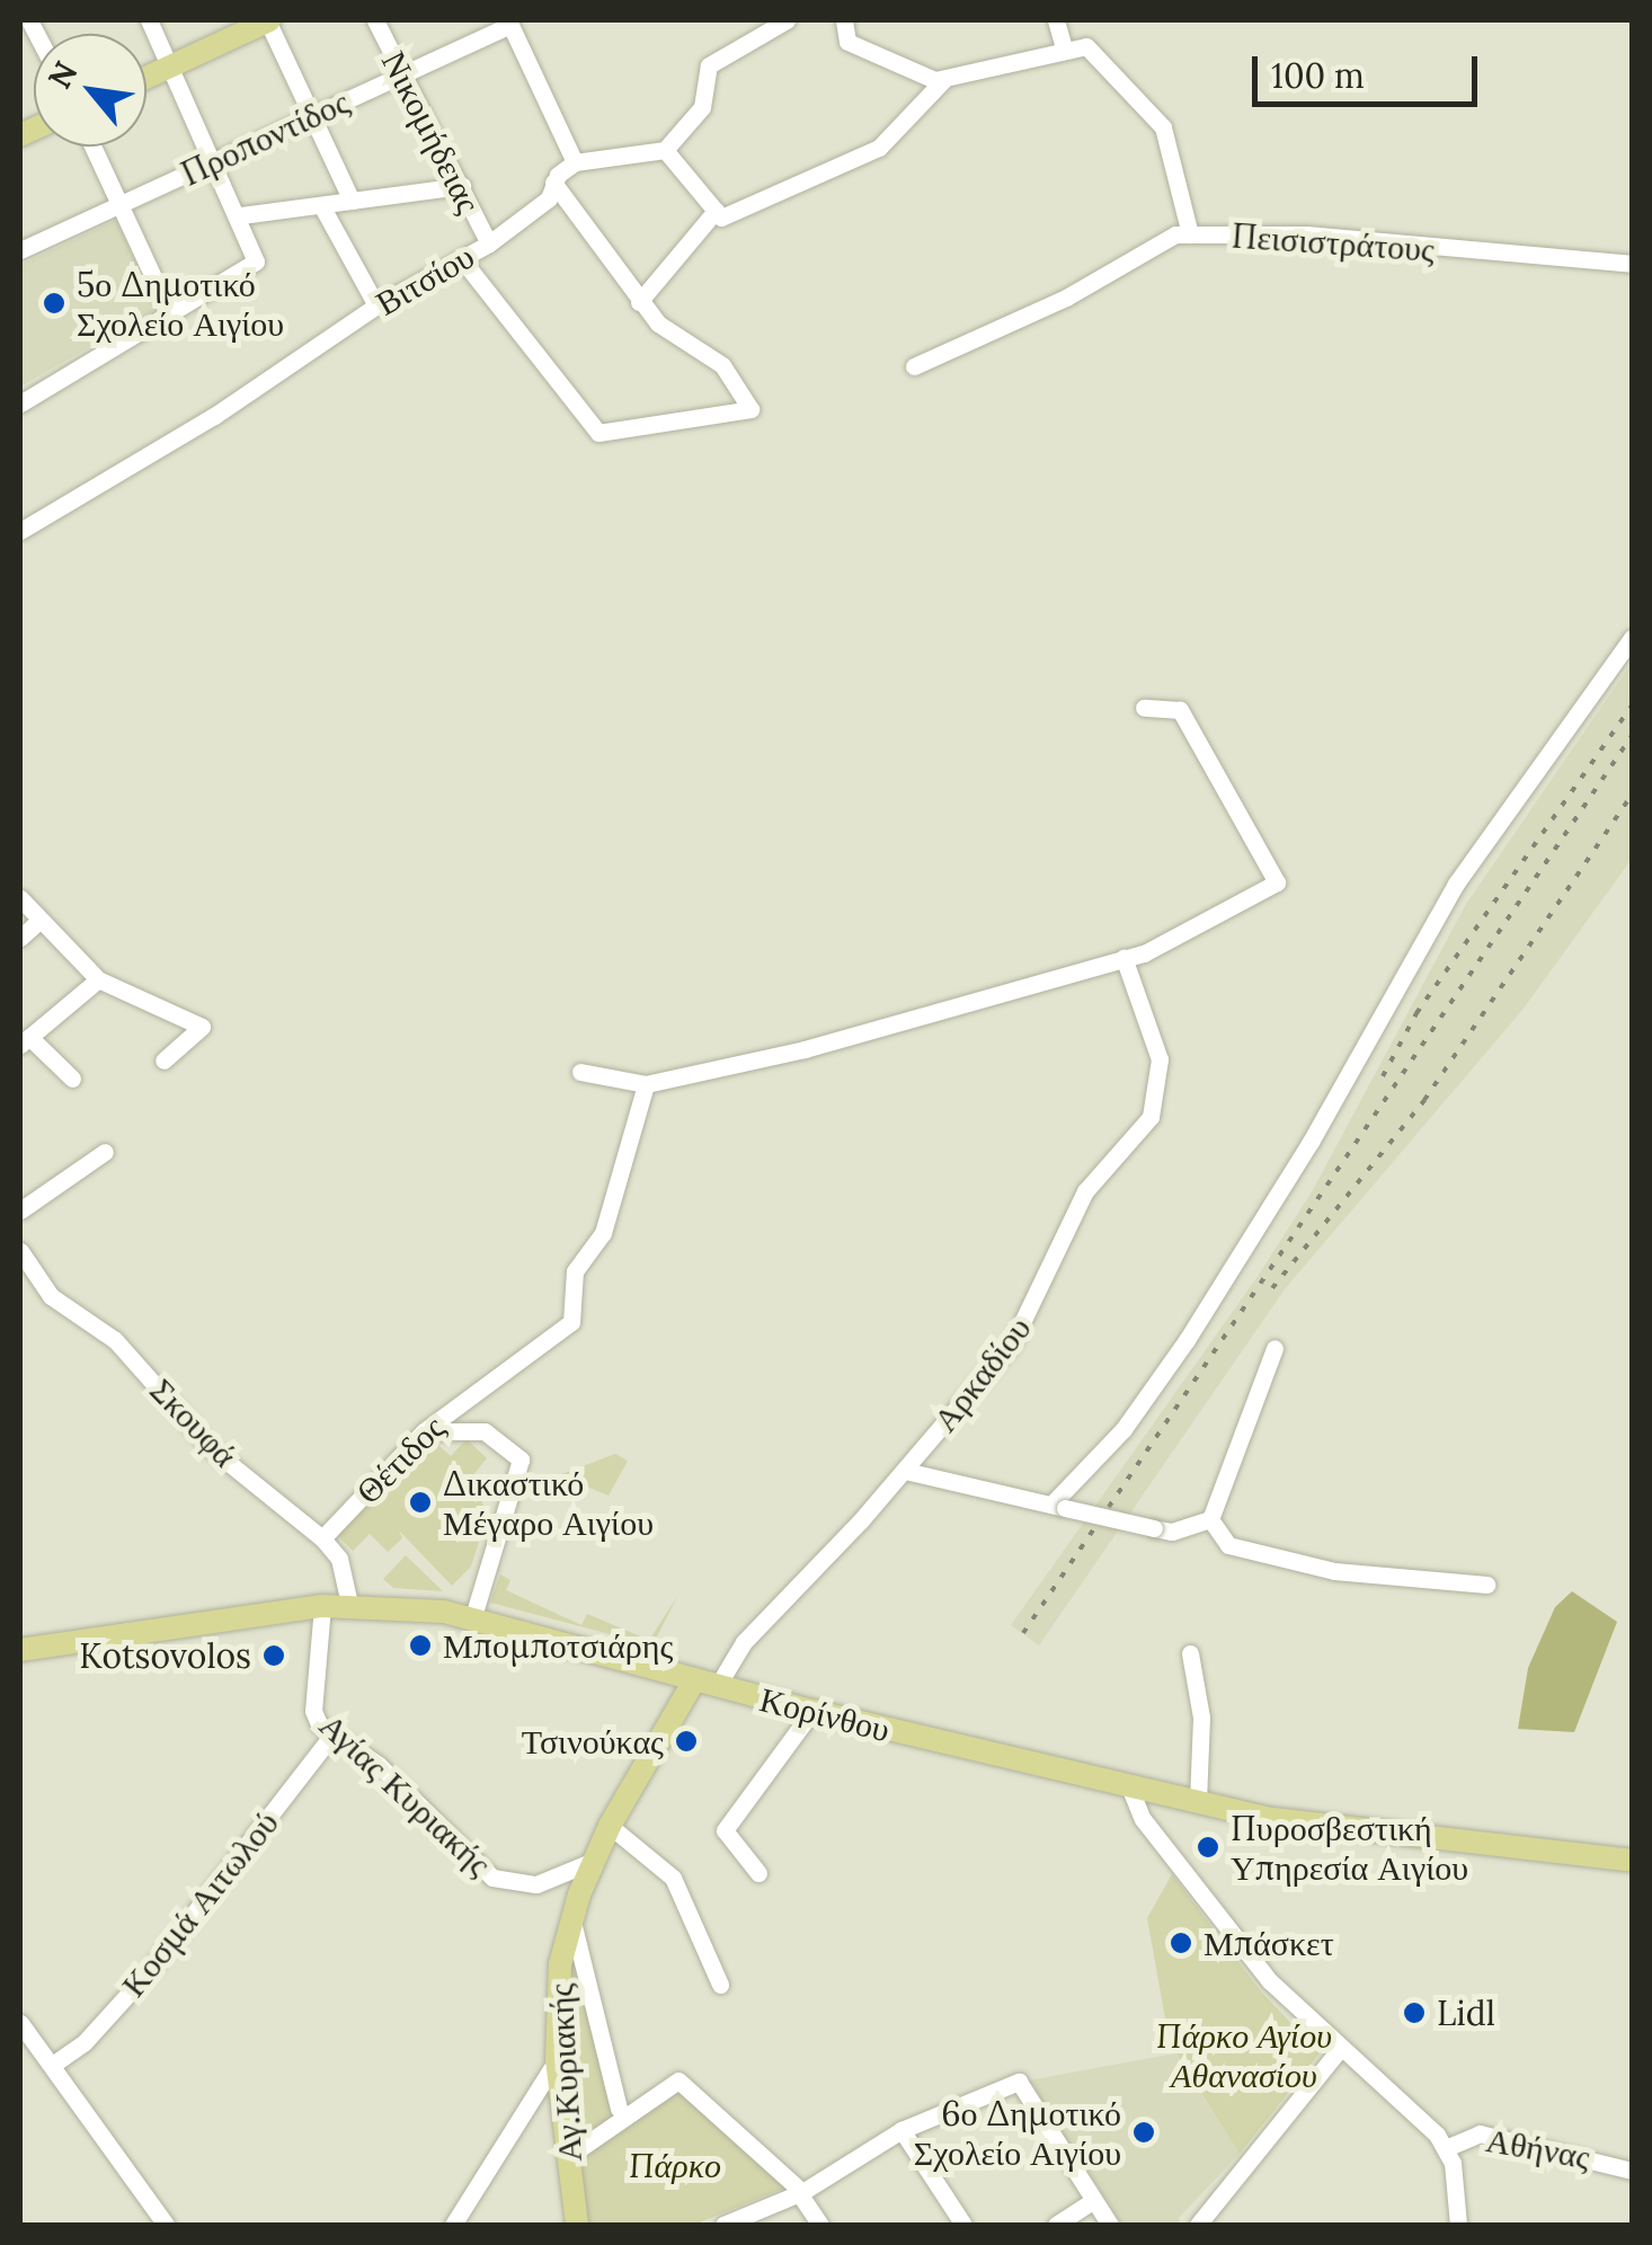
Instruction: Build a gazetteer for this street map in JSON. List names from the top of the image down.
{
  "streets": {
    "main road": ["Κορίνθου", "Αγ.Κυριακής"],
    "street": [
      "Νικομήδειας",
      "Προποντίδος",
      "Πεισιστράτους",
      "Βιτσίου",
      "Αρκαδίου",
      "Σκουφά",
      "Θέτιδος",
      "Αγίας Κυριακής",
      "Κοσμά Αιτωλού",
      "Αθήνας"
    ]
  },
  "crossings": [
    ["Νικομήδειας", "Προποντίδος"],
    ["Νικομήδειας", "Βιτσίου"],
    ["Αρκαδίου", "Κορίνθου"],
    ["Αρκαδίου", "Αγ.Κυριακής"],
    ["Σκουφά", "Θέτιδος"],
    ["Σκουφά", "Κορίνθου"],
    ["Κορίνθου", "Αγίας Κυριακής"],
    ["Κορίνθου", "Αγ.Κυριακής"],
    ["Αγίας Κυριακής", "Κοσμά Αιτωλού"],
    ["Αγίας Κυριακής", "Αγ.Κυριακής"]
  ],
  "parks": ["Πάρκο Αγίου Αθανασίου", "Πάρκο"],
  "places": [
    "5ο Δημοτικό Σχολείο Αιγίου",
    "Δικαστικό Μέγαρο Αιγίου",
    "Μπομποτσιάρης",
    "Kotsovolos",
    "Τσινούκας",
    "Πυροσβεστική Υπηρεσία Αιγίου",
    "Μπάσκετ",
    "Lidl",
    "6ο Δημοτικό Σχολείο Αιγίου"
  ],
  "scale_bar": "100 m",
  "north": "top left"
}
